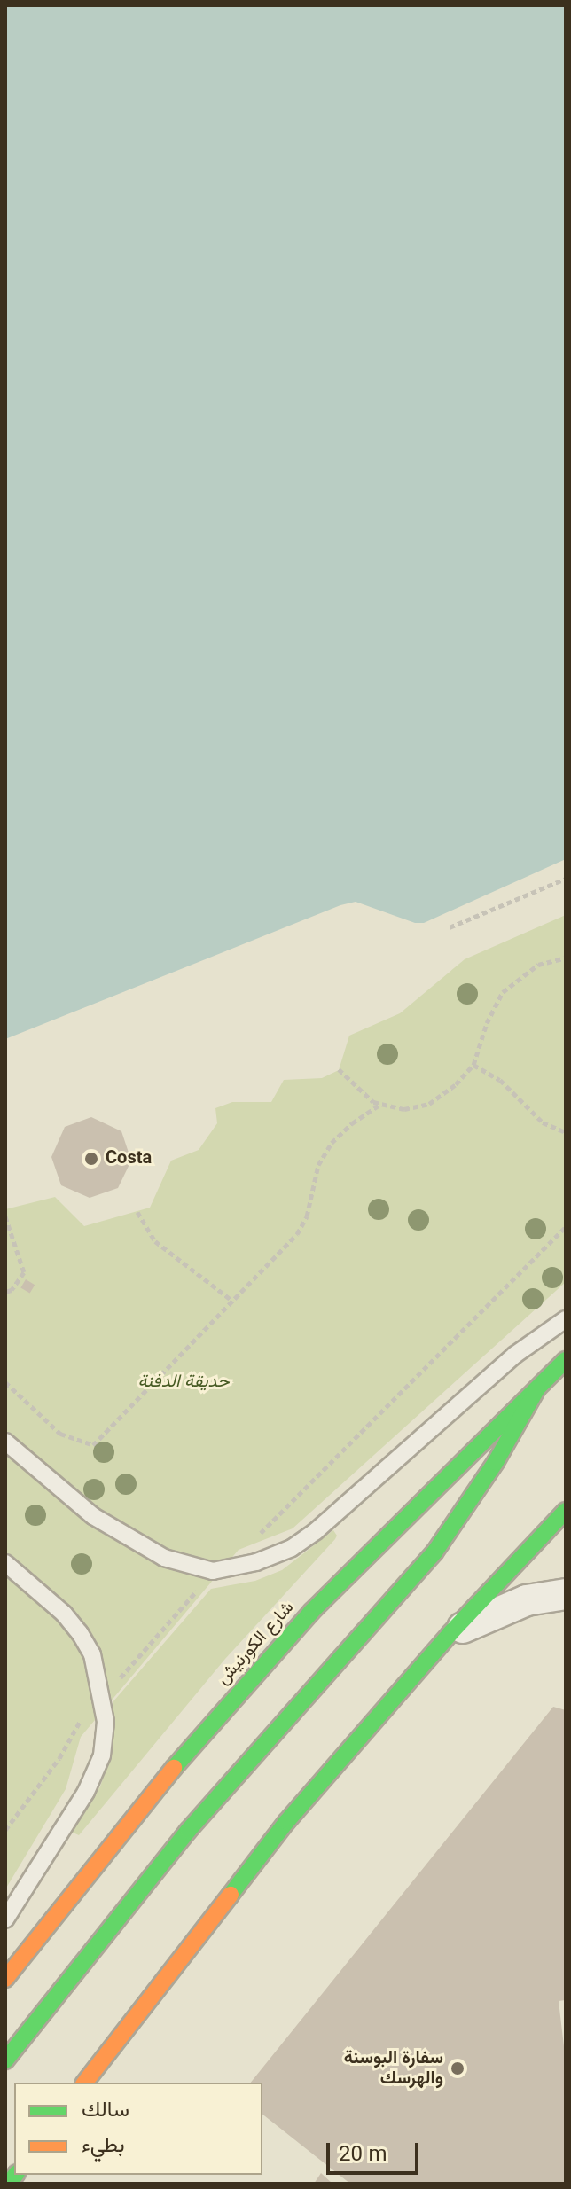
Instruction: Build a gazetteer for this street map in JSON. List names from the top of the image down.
{
  "streets": {
    "main road": ["شارع الكورنيش"]
  },
  "parks": ["حديقة الدفنة"],
  "places": ["Costa", "سفارة البوسنة والهرسك"],
  "legend": ["سالك", "بطيء"],
  "scale_bar": "20 m"
}
